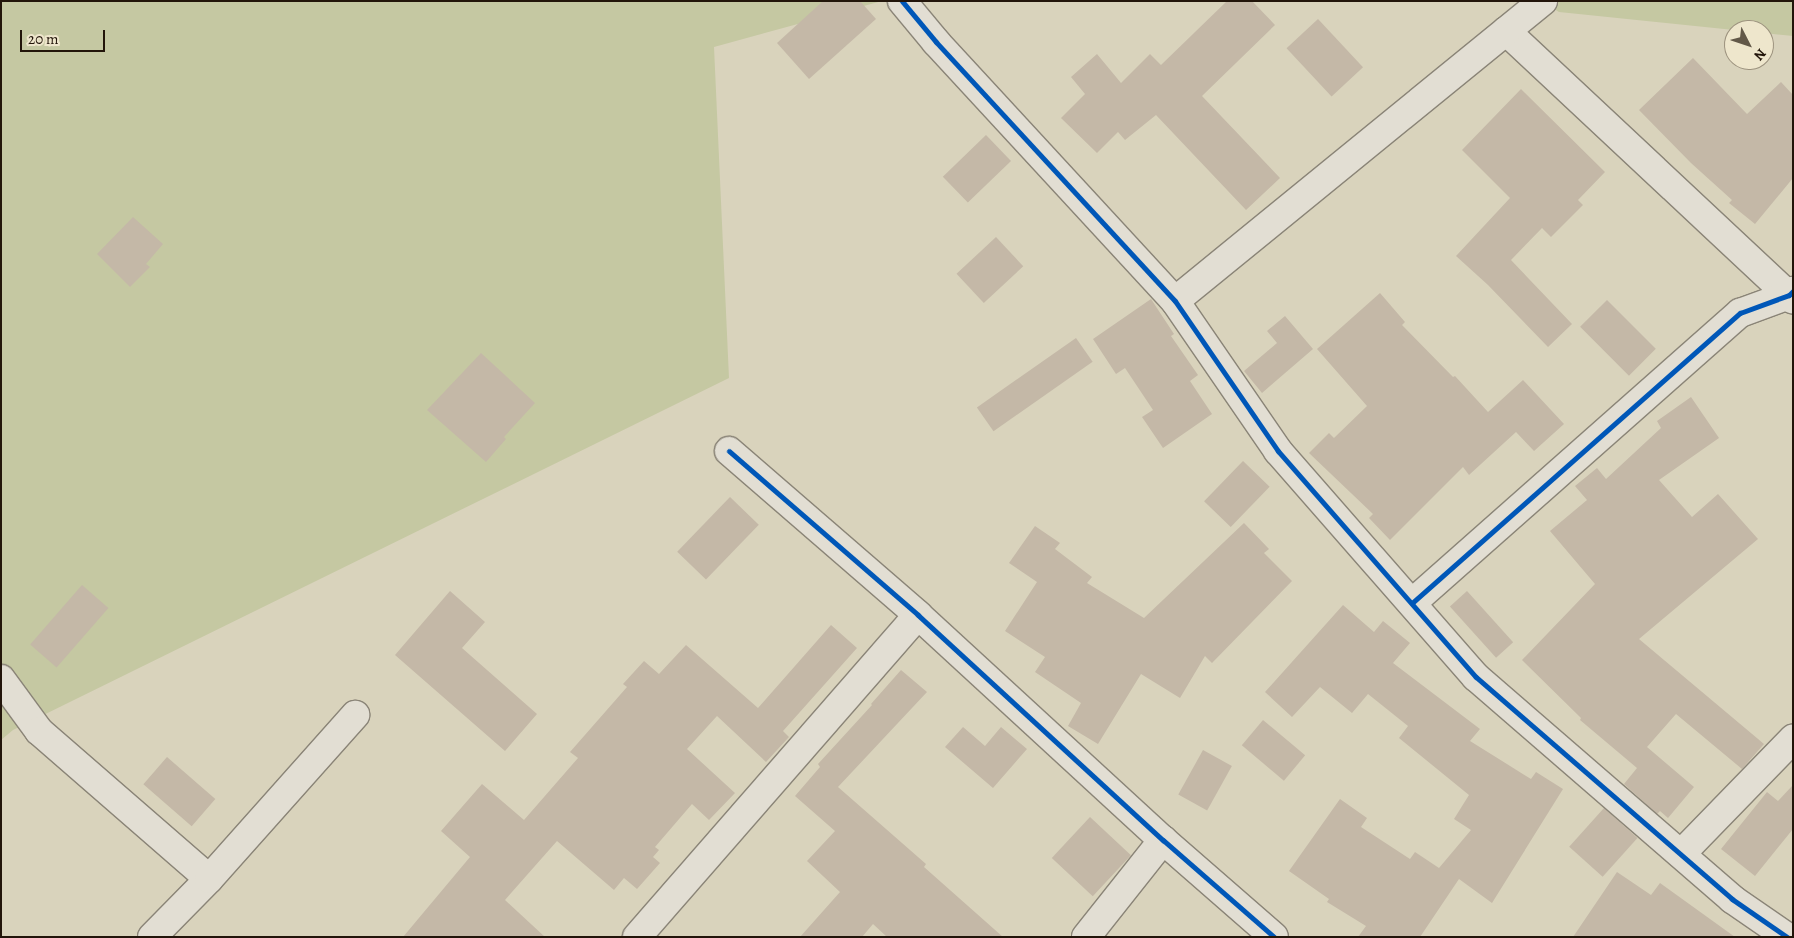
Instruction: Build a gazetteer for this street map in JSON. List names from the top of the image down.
{
  "scale_bar": "20 m",
  "north": "bottom right"
}
